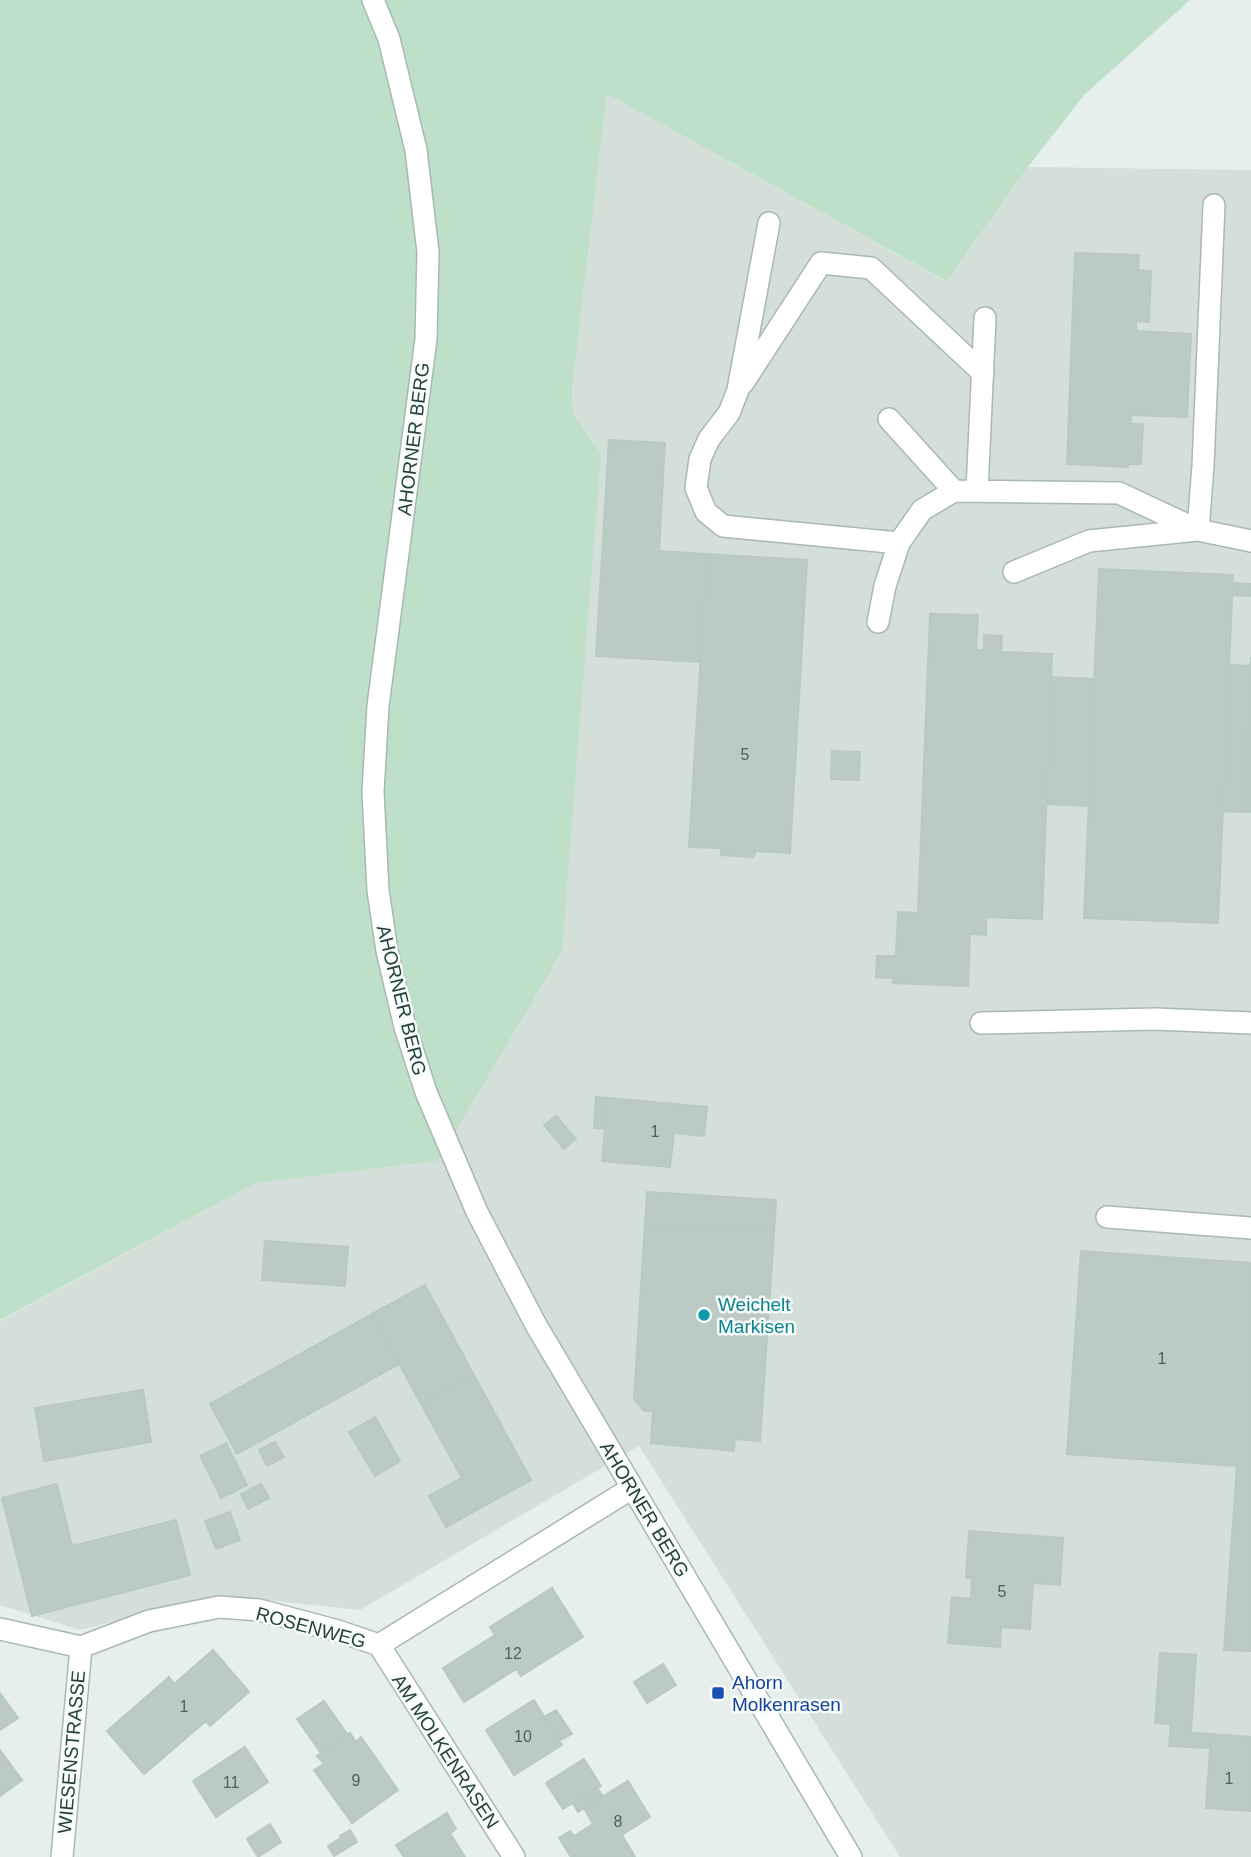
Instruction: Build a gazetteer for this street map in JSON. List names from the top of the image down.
{
  "streets": {
    "street": [
      "AHORNER BERG",
      "ROSENWEG",
      "AM MOLKENRASEN",
      "WIESENSTRASSE"
    ]
  },
  "crossings": [
    ["ROSENWEG", "AM MOLKENRASEN"],
    ["ROSENWEG", "WIESENSTRASSE"]
  ],
  "places": {
    "other": ["Weichelt Markisen"],
    "transit": ["Ahorn Molkenrasen"]
  },
  "house_numbers": [
    "5",
    "1",
    "1",
    "5",
    "12",
    "1",
    "10",
    "1",
    "9",
    "11",
    "8"
  ]
}
